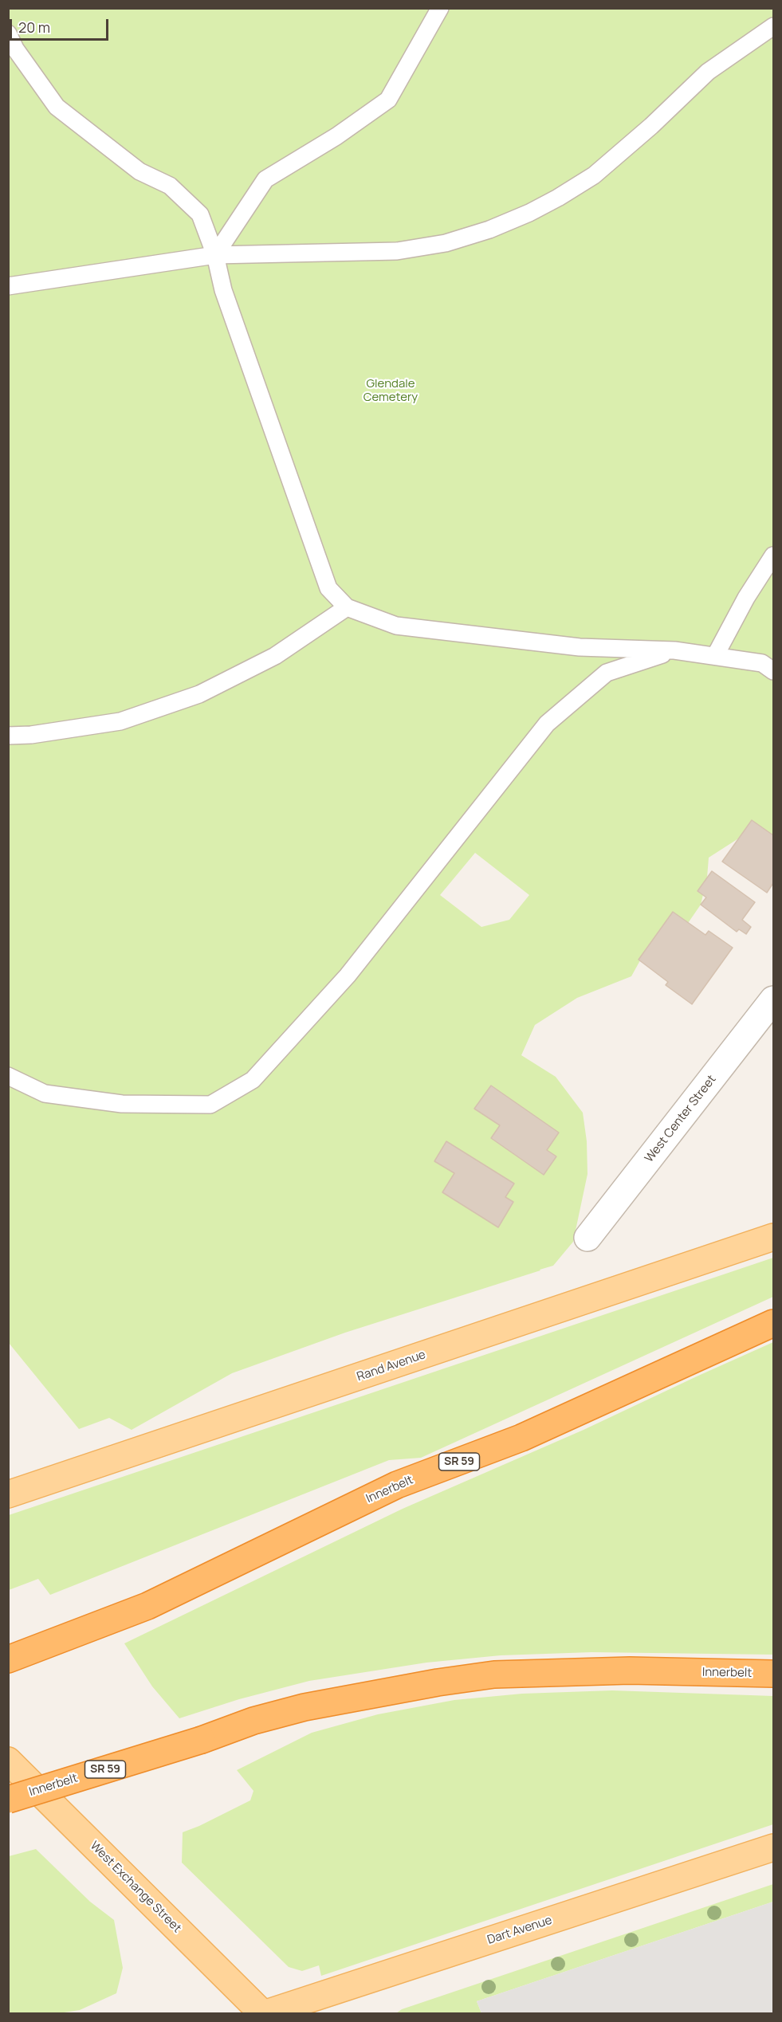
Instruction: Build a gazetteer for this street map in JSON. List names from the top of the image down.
{
  "streets": {
    "highway": ["SR 59", "Innerbelt"],
    "main road": ["Rand Avenue", "West Exchange Street", "Dart Avenue"],
    "street": ["West Center Street"]
  },
  "crossings": [
    ["West Exchange Street", "Dart Avenue"]
  ],
  "parks": ["Glendale Cemetery"],
  "scale_bar": "20 m"
}
